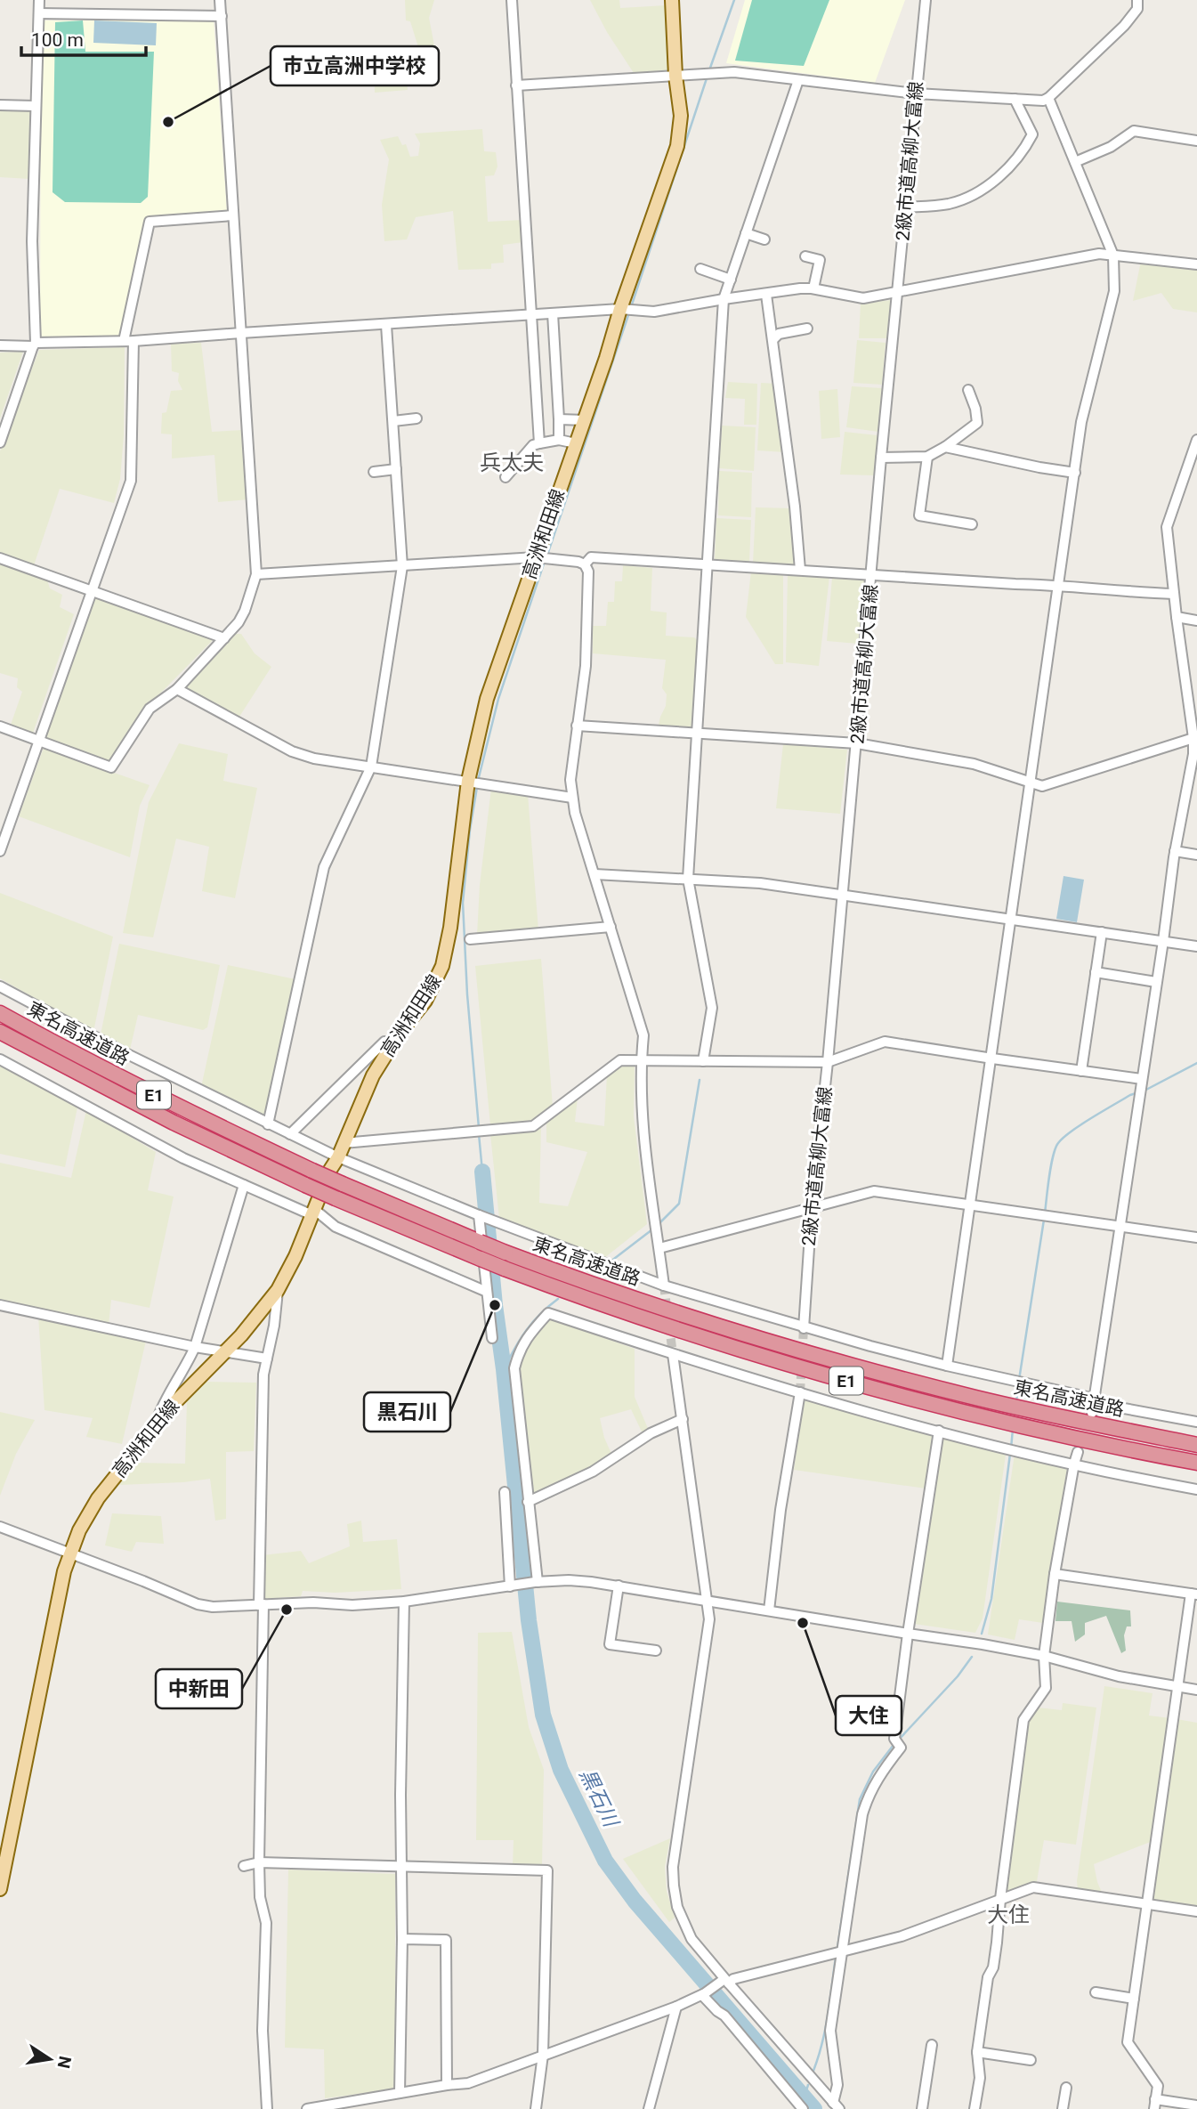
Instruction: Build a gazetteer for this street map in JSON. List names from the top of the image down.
{
  "streets": {
    "highway": ["東名高速道路", "E1"],
    "main road": ["高洲和田線"],
    "street": ["2級市道高柳大富線"]
  },
  "districts": ["兵太夫", "大住"],
  "water": ["黒石川"],
  "places": [
    "市立高洲中学校",
    "黒石川",
    "中新田",
    "大住"
  ],
  "scale_bar": "100 m",
  "north": "right"
}
